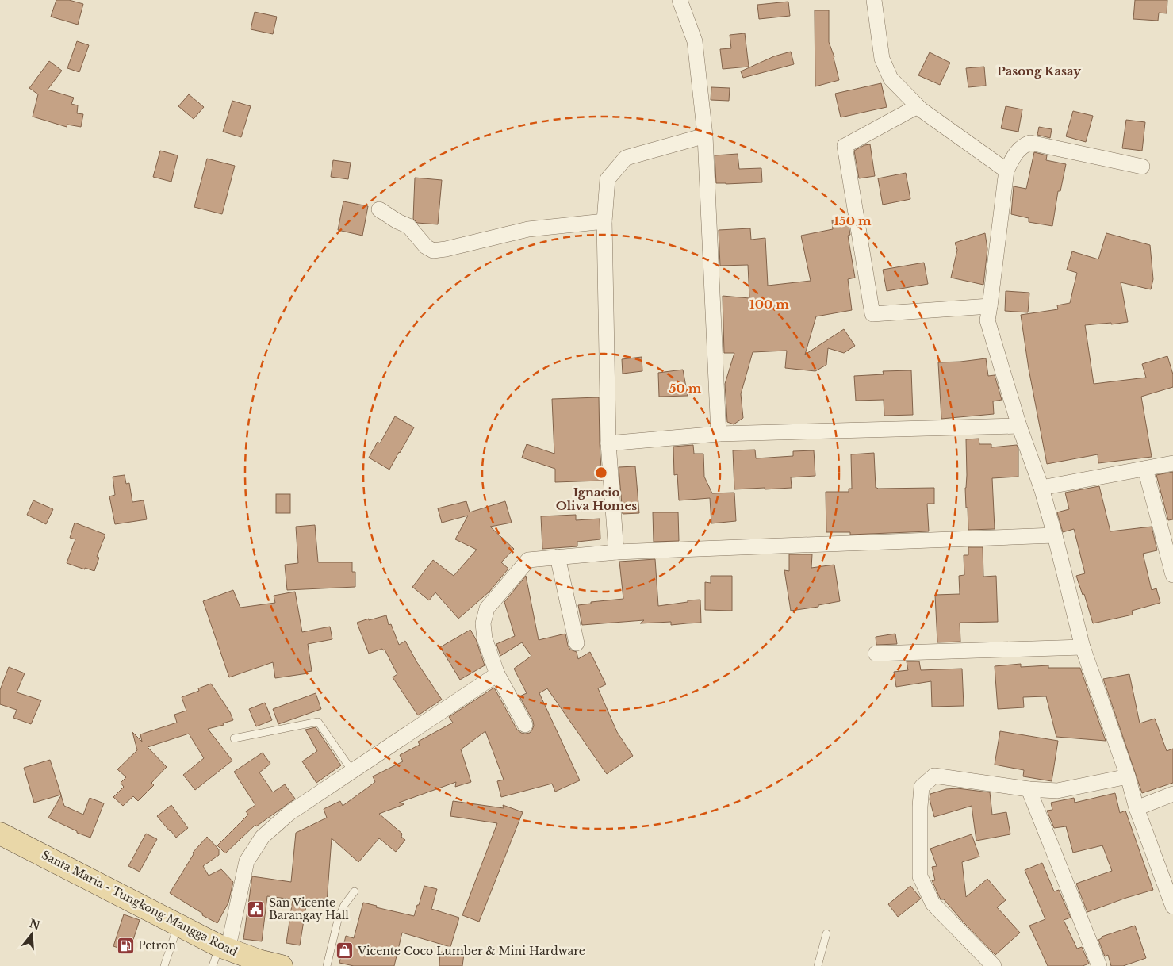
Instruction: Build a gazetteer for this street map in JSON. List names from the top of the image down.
{
  "streets": {
    "main road": ["Santa Maria - Tungkong Mangga Road"]
  },
  "districts": ["Pasong Kasay", "Ignacio Oliva Homes"],
  "places": {
    "public building": ["San Vicente Barangay Hall"],
    "fuel station": ["Petron"],
    "shop": ["Vicente Coco Lumber & Mini Hardware"]
  },
  "north": "top",
  "rings": ["150 m", "100 m", "50 m"]
}
